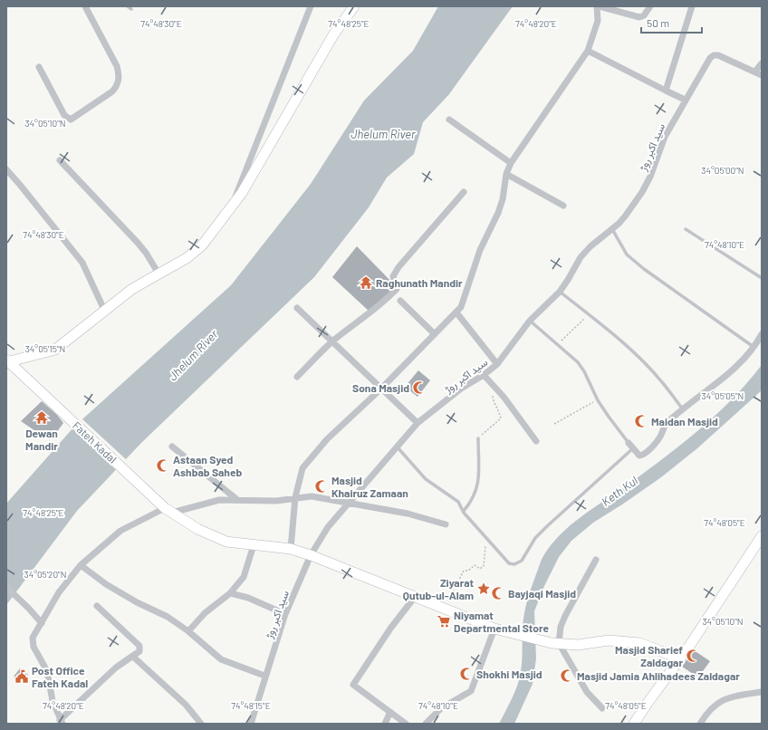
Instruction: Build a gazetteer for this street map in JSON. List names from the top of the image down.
{
  "streets": {
    "street": ["سید اکبر روڑ", "Fateh Kadal"]
  },
  "crossings": [
    ["سید اکبر روڑ", "Fateh Kadal"]
  ],
  "water": ["Jhelum River", "Keth Kul"],
  "places": {
    "temple": ["Raghunath Mandir", "Dewan Mandir"],
    "mosque": [
      "Sona Masjid",
      "Maidan Masjid",
      "Astaan Syed Ashbab Saheb",
      "Masjid Khairuz Zamaan",
      "Bayjaqi Masjid",
      "Masjid Sharief Zaldagar",
      "Shokhi Masjid",
      "Masjid Jamia Ahlihadees Zaldagar"
    ],
    "place": ["Ziyarat Qutub-ul-Alam"],
    "supermarket": ["Niyamat Departmental Store"],
    "public building": ["Post Office Fateh Kadal"]
  },
  "scale_bar": "50 m",
  "coordinates": [
    "74°48'30\"E",
    "74°48'25\"E",
    "74°48'20\"E",
    "34°05'10\"N",
    "34°05'00\"N",
    "74°48'10\"E",
    "34°05'15\"N",
    "34°05'05\"N",
    "74°48'05\"E",
    "34°05'20\"N",
    "74°48'15\"E"
  ]
}
